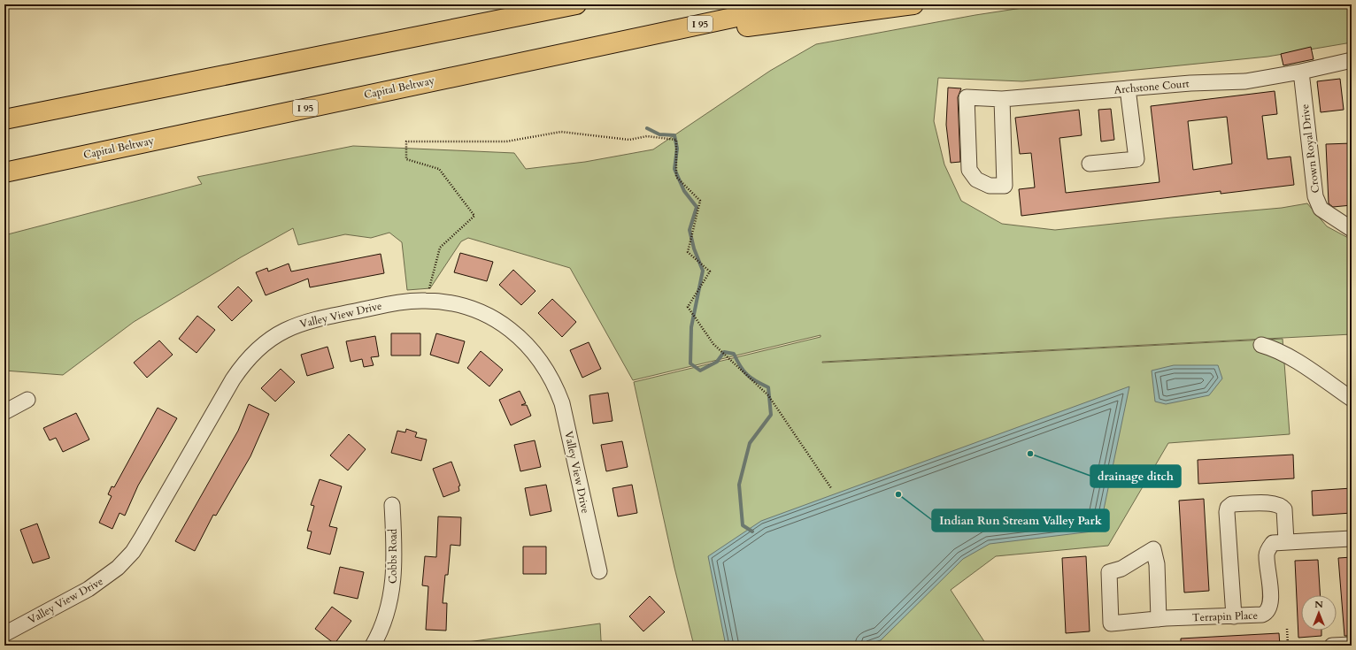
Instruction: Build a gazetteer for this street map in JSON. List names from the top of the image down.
{
  "streets": {
    "highway": ["I 95", "Capital Beltway"],
    "street": [
      "Archstone Court",
      "Crown Royal Drive",
      "Valley View Drive",
      "Cobbs Road",
      "Terrapin Place"
    ]
  },
  "crossings": [
    ["Archstone Court", "Crown Royal Drive"]
  ],
  "places": ["drainage ditch", "Indian Run Stream Valley Park"],
  "north": "top"
}
